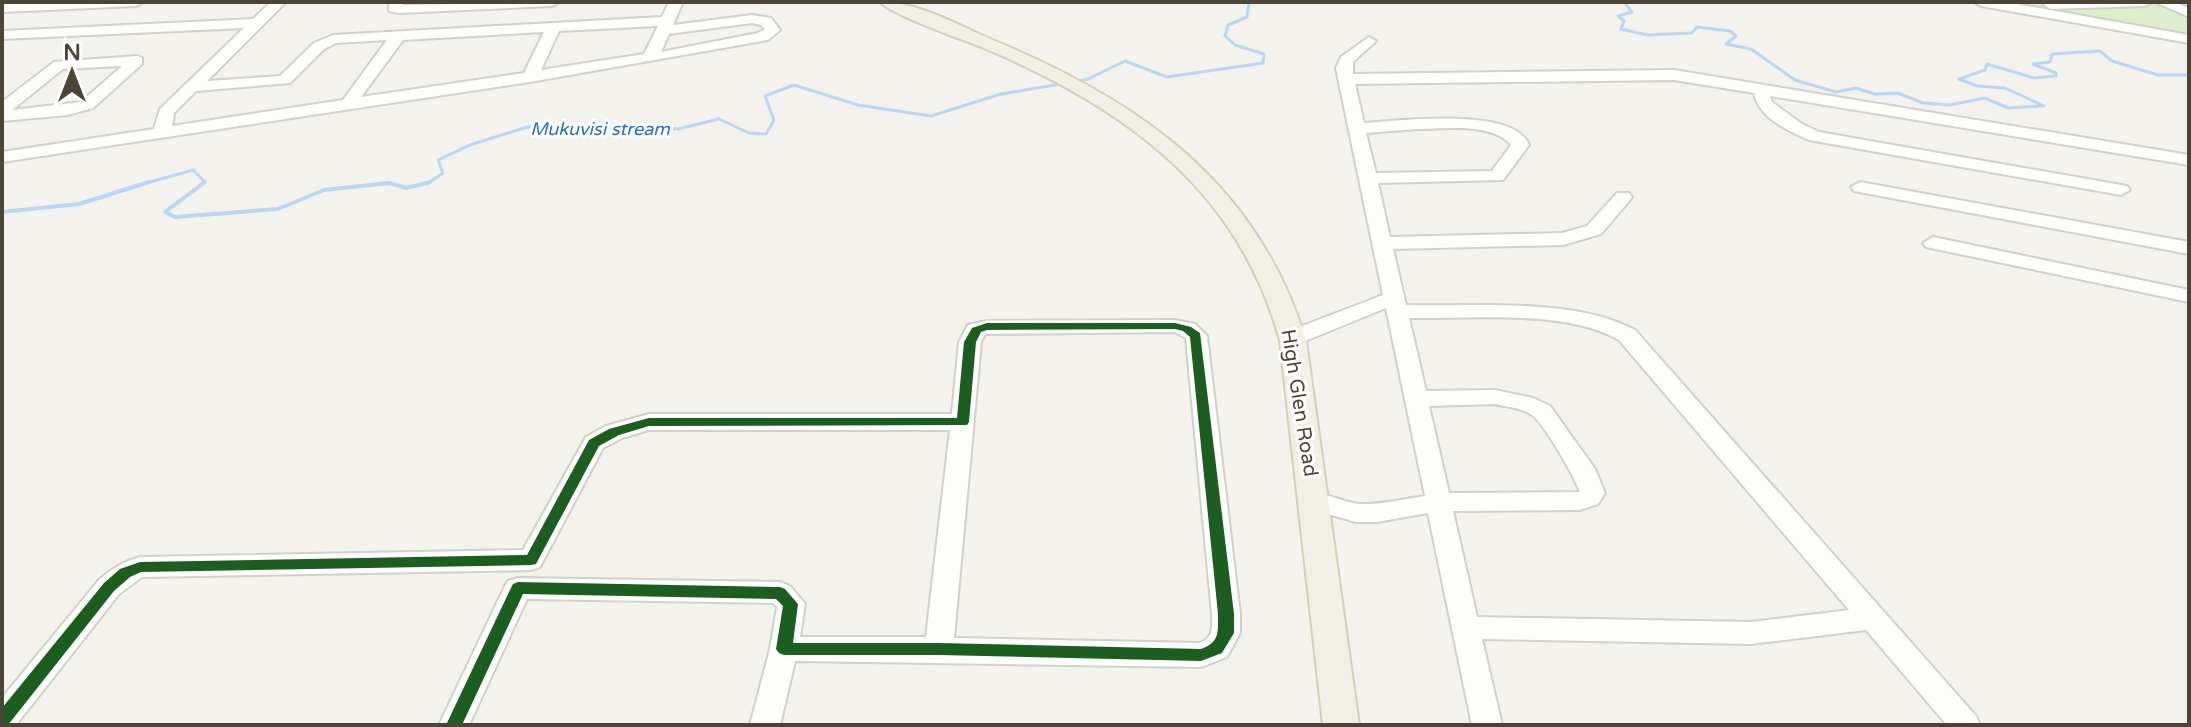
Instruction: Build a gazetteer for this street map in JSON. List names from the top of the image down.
{
  "streets": {
    "main road": ["High Glen Road"]
  },
  "water": ["Mukuvisi stream"],
  "north": "top"
}
